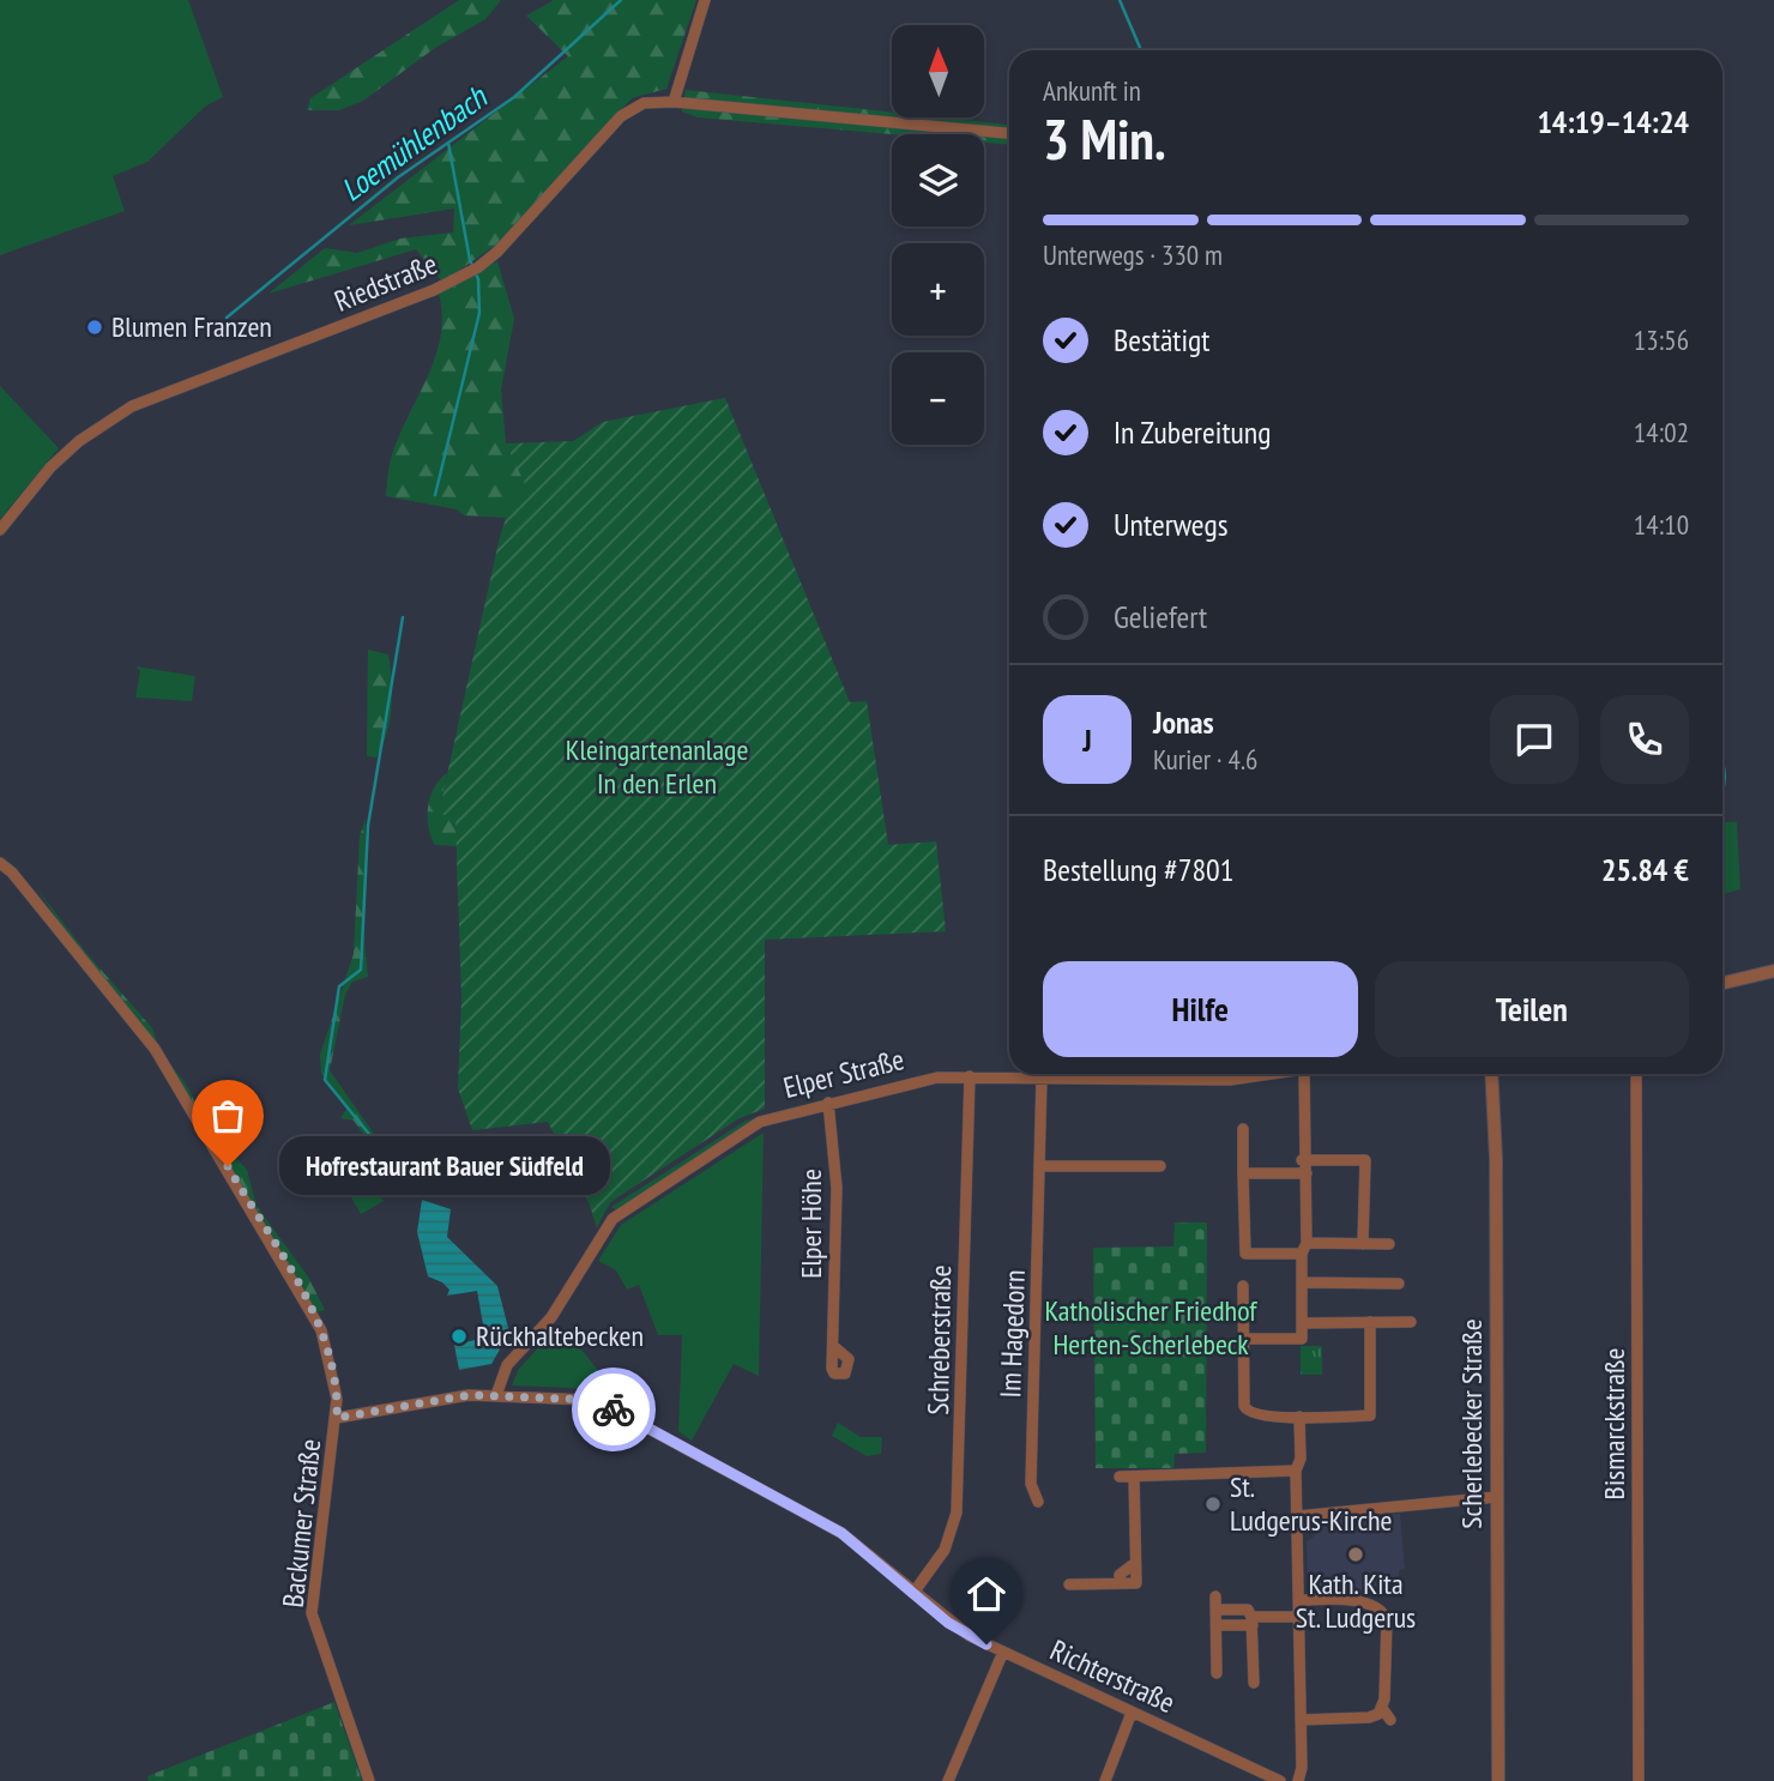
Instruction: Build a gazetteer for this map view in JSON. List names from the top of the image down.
{
  "streets": {
    "street": [
      "Riedstraße",
      "Elper Straße",
      "Elper Höhe",
      "Im Hagedorn",
      "Schreberstraße",
      "Scherlebecker Straße",
      "Bismarckstraße",
      "Backumer Straße",
      "Richterstraße"
    ]
  },
  "crossings": [
    ["Elper Straße", "Elper Höhe"],
    ["Elper Straße", "Im Hagedorn"],
    ["Elper Straße", "Schreberstraße"],
    ["Elper Straße", "Richterstraße"],
    ["Schreberstraße", "Richterstraße"],
    ["Backumer Straße", "Richterstraße"]
  ],
  "water": ["Loemühlenbach"],
  "parks": ["Kleingartenanlage In den Erlen", "Katholischer Friedhof Herten-Scherlebeck"],
  "places": [
    "Blumen Franzen",
    "Hofrestaurant Bauer Südfeld",
    "Rückhaltebecken",
    "St. Ludgerus-Kirche",
    "Kath. Kita St. Ludgerus"
  ],
  "north": "top",
  "page": {
    "map_buttons": ["+", "−"],
    "heading": ["3 Min.", "Ankunft in", "14:19–14:24"],
    "panel": [
      "Jonas",
      "Kurier · 4.6",
      "Bestellung #7801",
      "25.84 €"
    ],
    "bar": "Unterwegs · 330 m",
    "list": [
      ["Bestätigt", "13:56"],
      ["In Zubereitung", "14:02"],
      ["Unterwegs", "14:10"],
      "Geliefert"
    ],
    "round": "J",
    "buttons": ["Hilfe", "Teilen"],
    "bubble": "Hofrestaurant Bauer Südfeld"
  }
}
